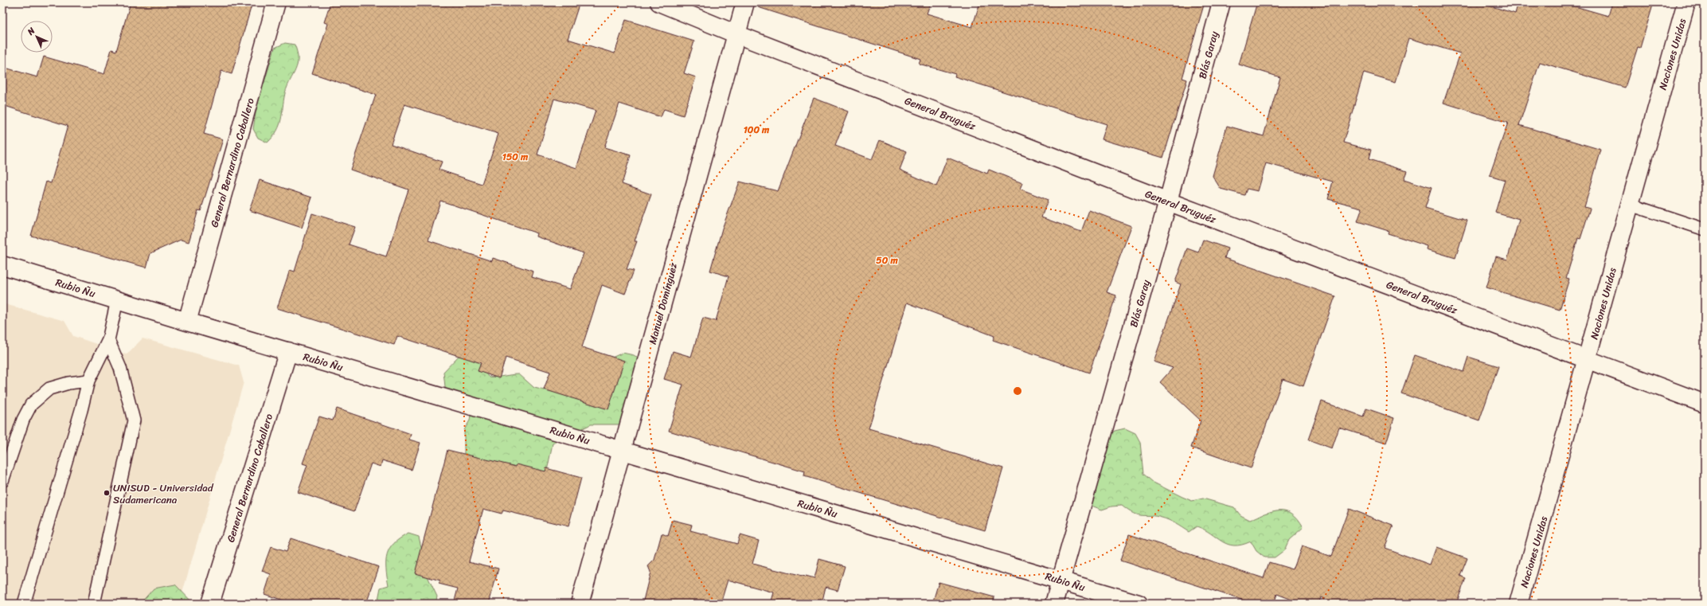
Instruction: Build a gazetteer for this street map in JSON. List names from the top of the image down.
{
  "streets": {
    "street": [
      "Naciones Unidas",
      "Blás Garay",
      "General Bruguéz",
      "General Bernardino Caballero",
      "Rubio Ñu",
      "Manuel Domínguez"
    ]
  },
  "crossings": [
    ["Naciones Unidas", "General Bruguéz"],
    ["Blás Garay", "General Bruguéz"],
    ["Blás Garay", "Rubio Ñu"],
    ["General Bruguéz", "Manuel Domínguez"],
    ["General Bernardino Caballero", "Rubio Ñu"],
    ["Rubio Ñu", "Manuel Domínguez"]
  ],
  "places": ["UNISUD - Universidad Sudamericana"],
  "north": "top left",
  "rings": ["100 m", "150 m", "50 m"]
}
